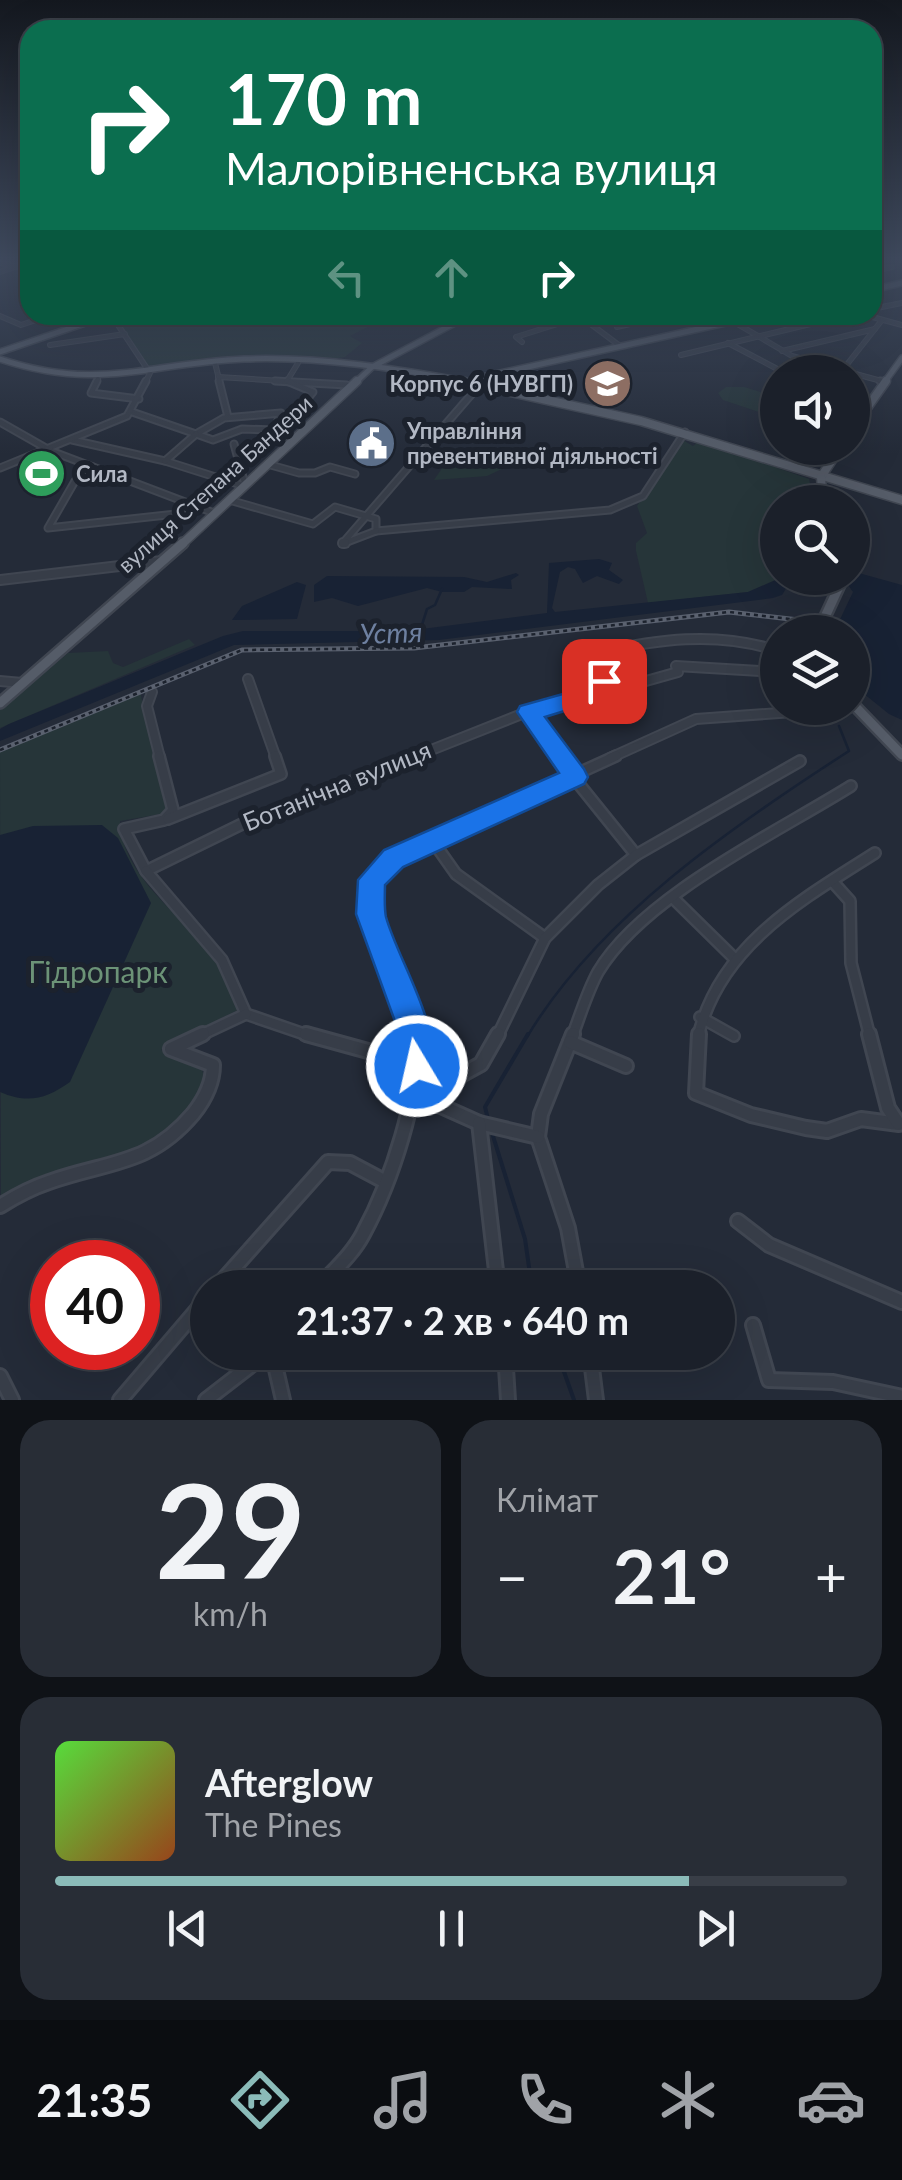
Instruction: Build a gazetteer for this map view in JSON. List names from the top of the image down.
{
  "streets": {
    "main road": ["вулиця Степана Бандери"],
    "street": ["Ботанічна вулиця"]
  },
  "water": ["Устя"],
  "parks": ["Гідропарк"],
  "places": {
    "school or university": ["Корпус 6 (НУВГП)"],
    "public building": ["Управління превентивної діяльності"],
    "sports": ["Сила"]
  },
  "page": {
    "turn": ["170 m", "Малорівненська вулиця"],
    "limit": "40",
    "trip": "21:37 · 2 хв · 640 m",
    "tile": [
      ["29", "km/h"],
      "Клімат"
    ],
    "heat": ["−", "21°", "+"],
    "song": ["Afterglow", "The Pines"],
    "tabs": "21:35"
  }
}
